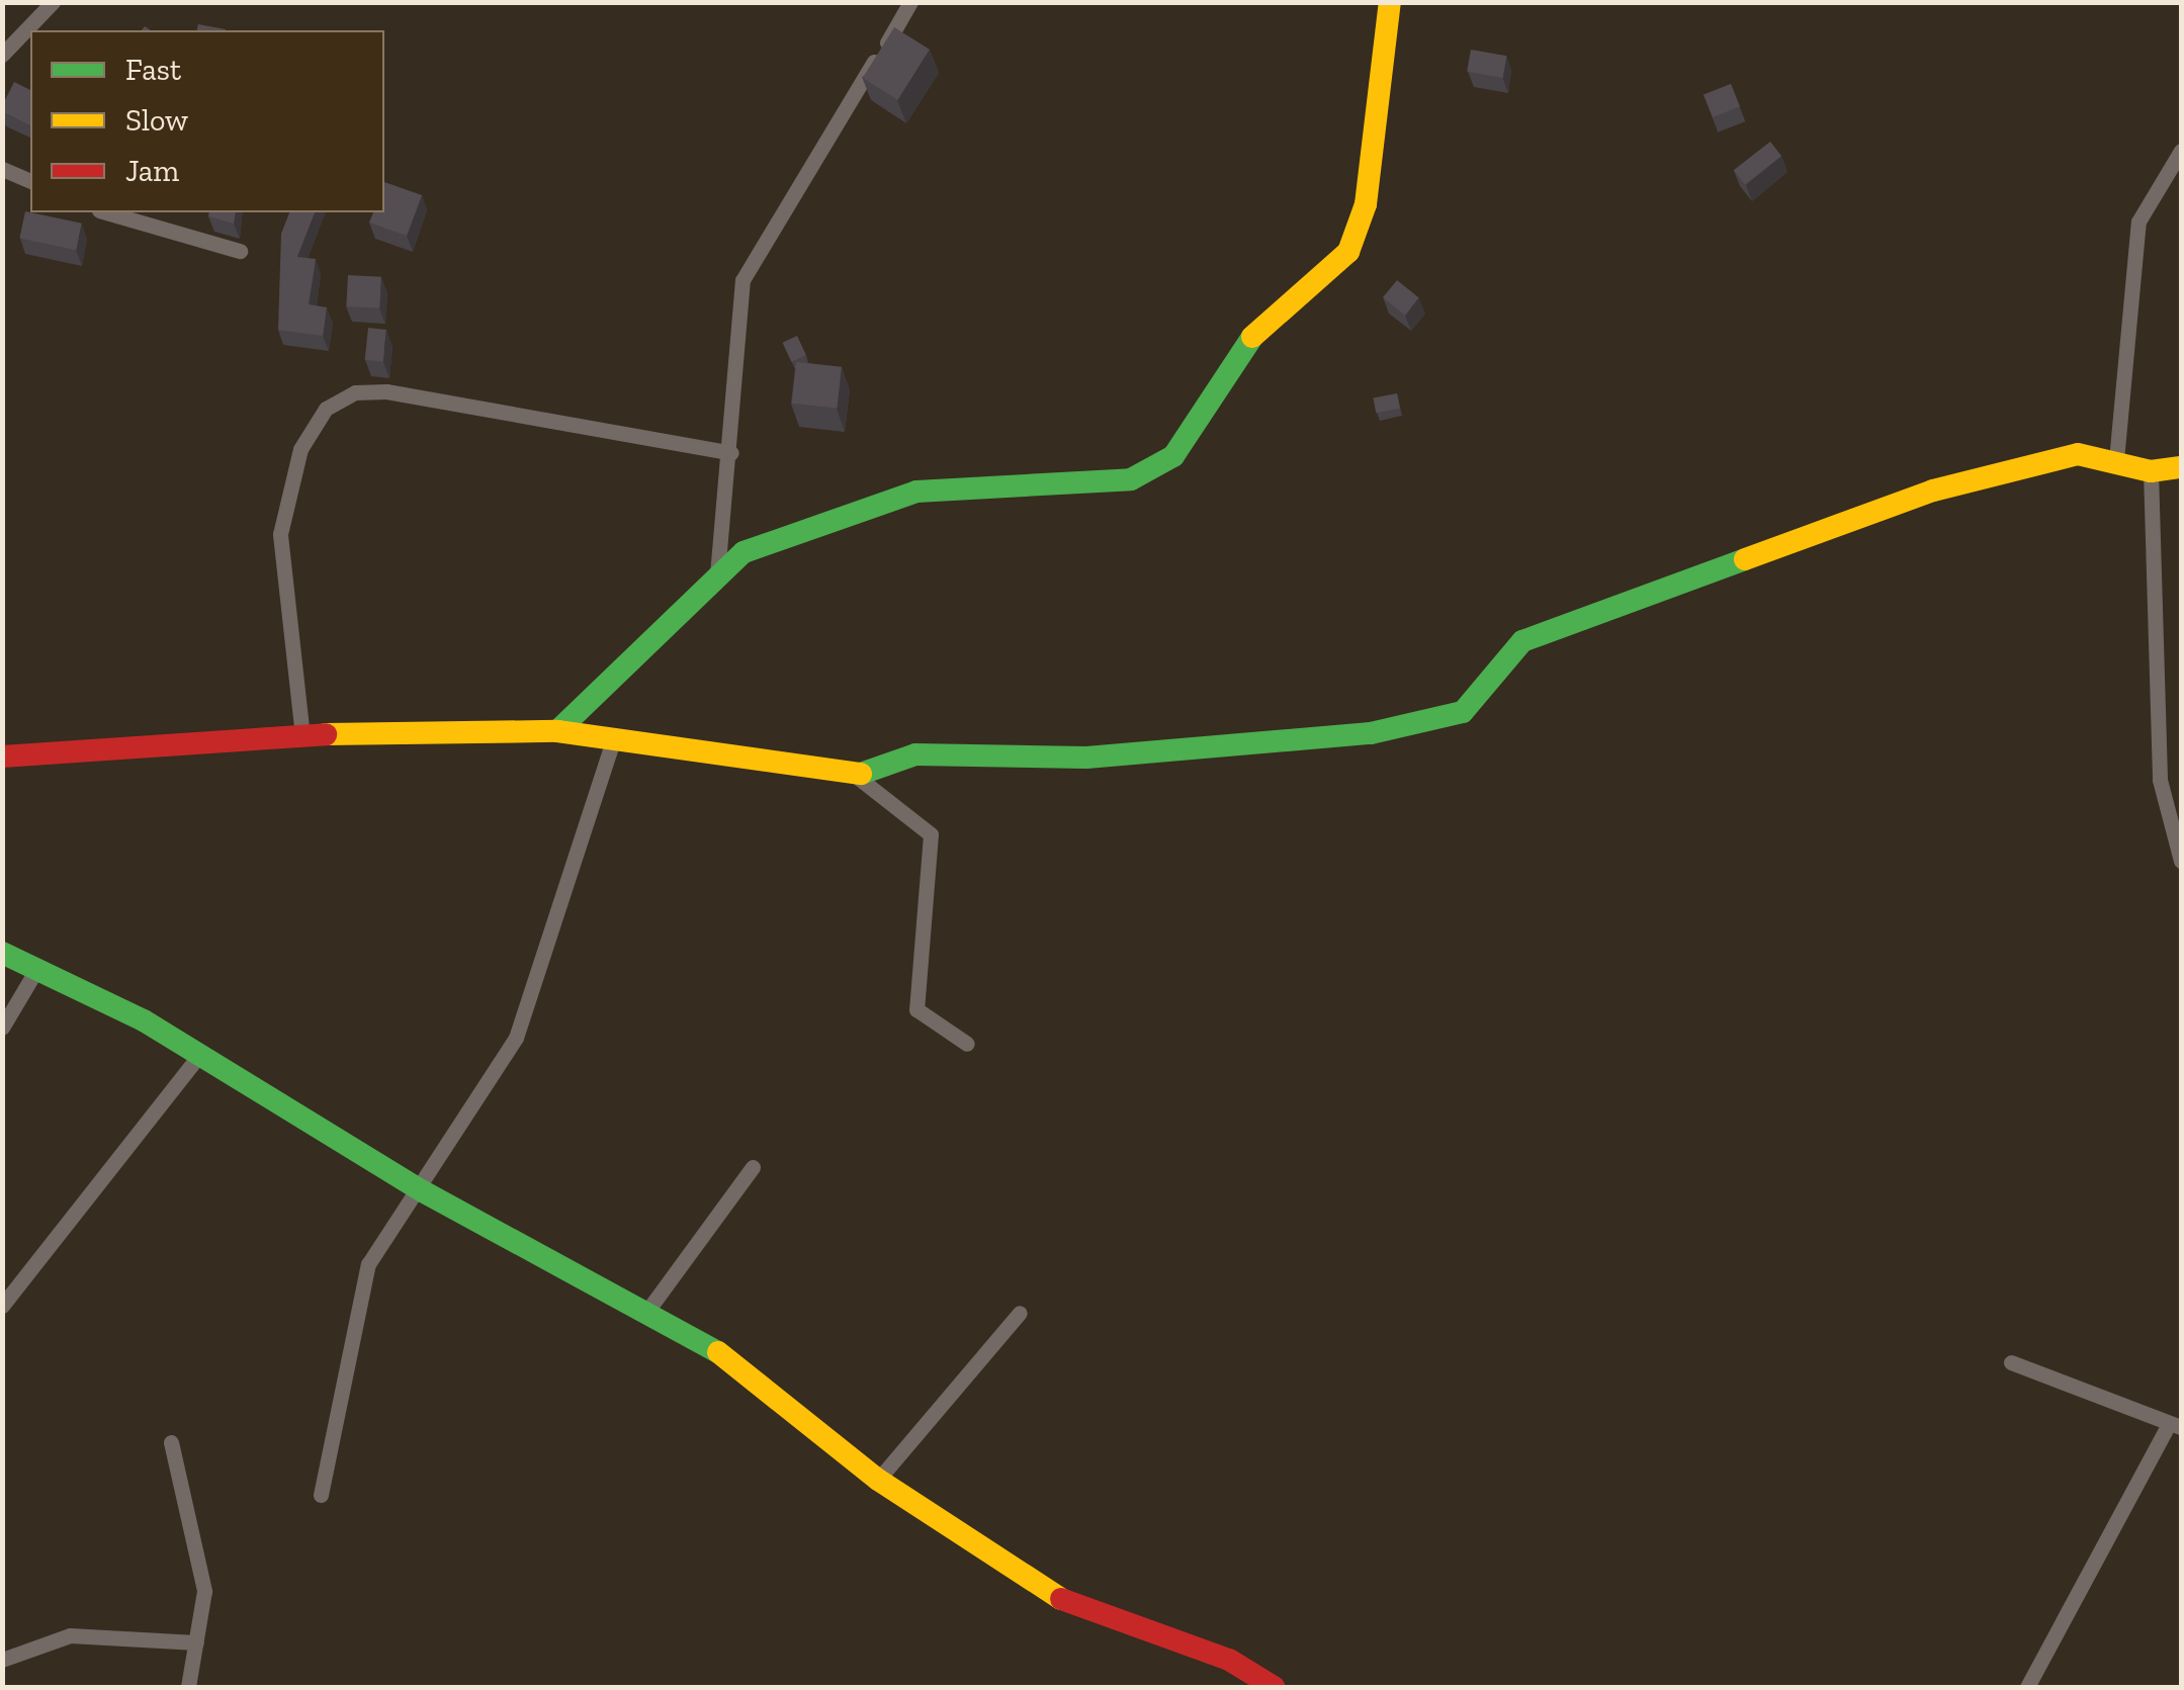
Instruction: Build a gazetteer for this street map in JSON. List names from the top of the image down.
{
  "legend": ["Fast", "Slow", "Jam"]
}
